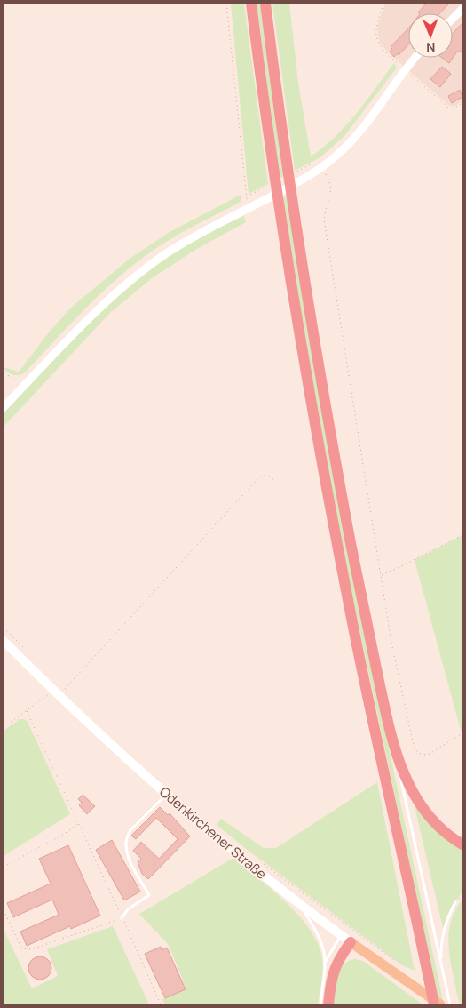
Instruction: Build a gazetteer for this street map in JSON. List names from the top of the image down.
{
  "streets": {
    "main road": ["Odenkirchener Straße"]
  },
  "north": "bottom"
}
